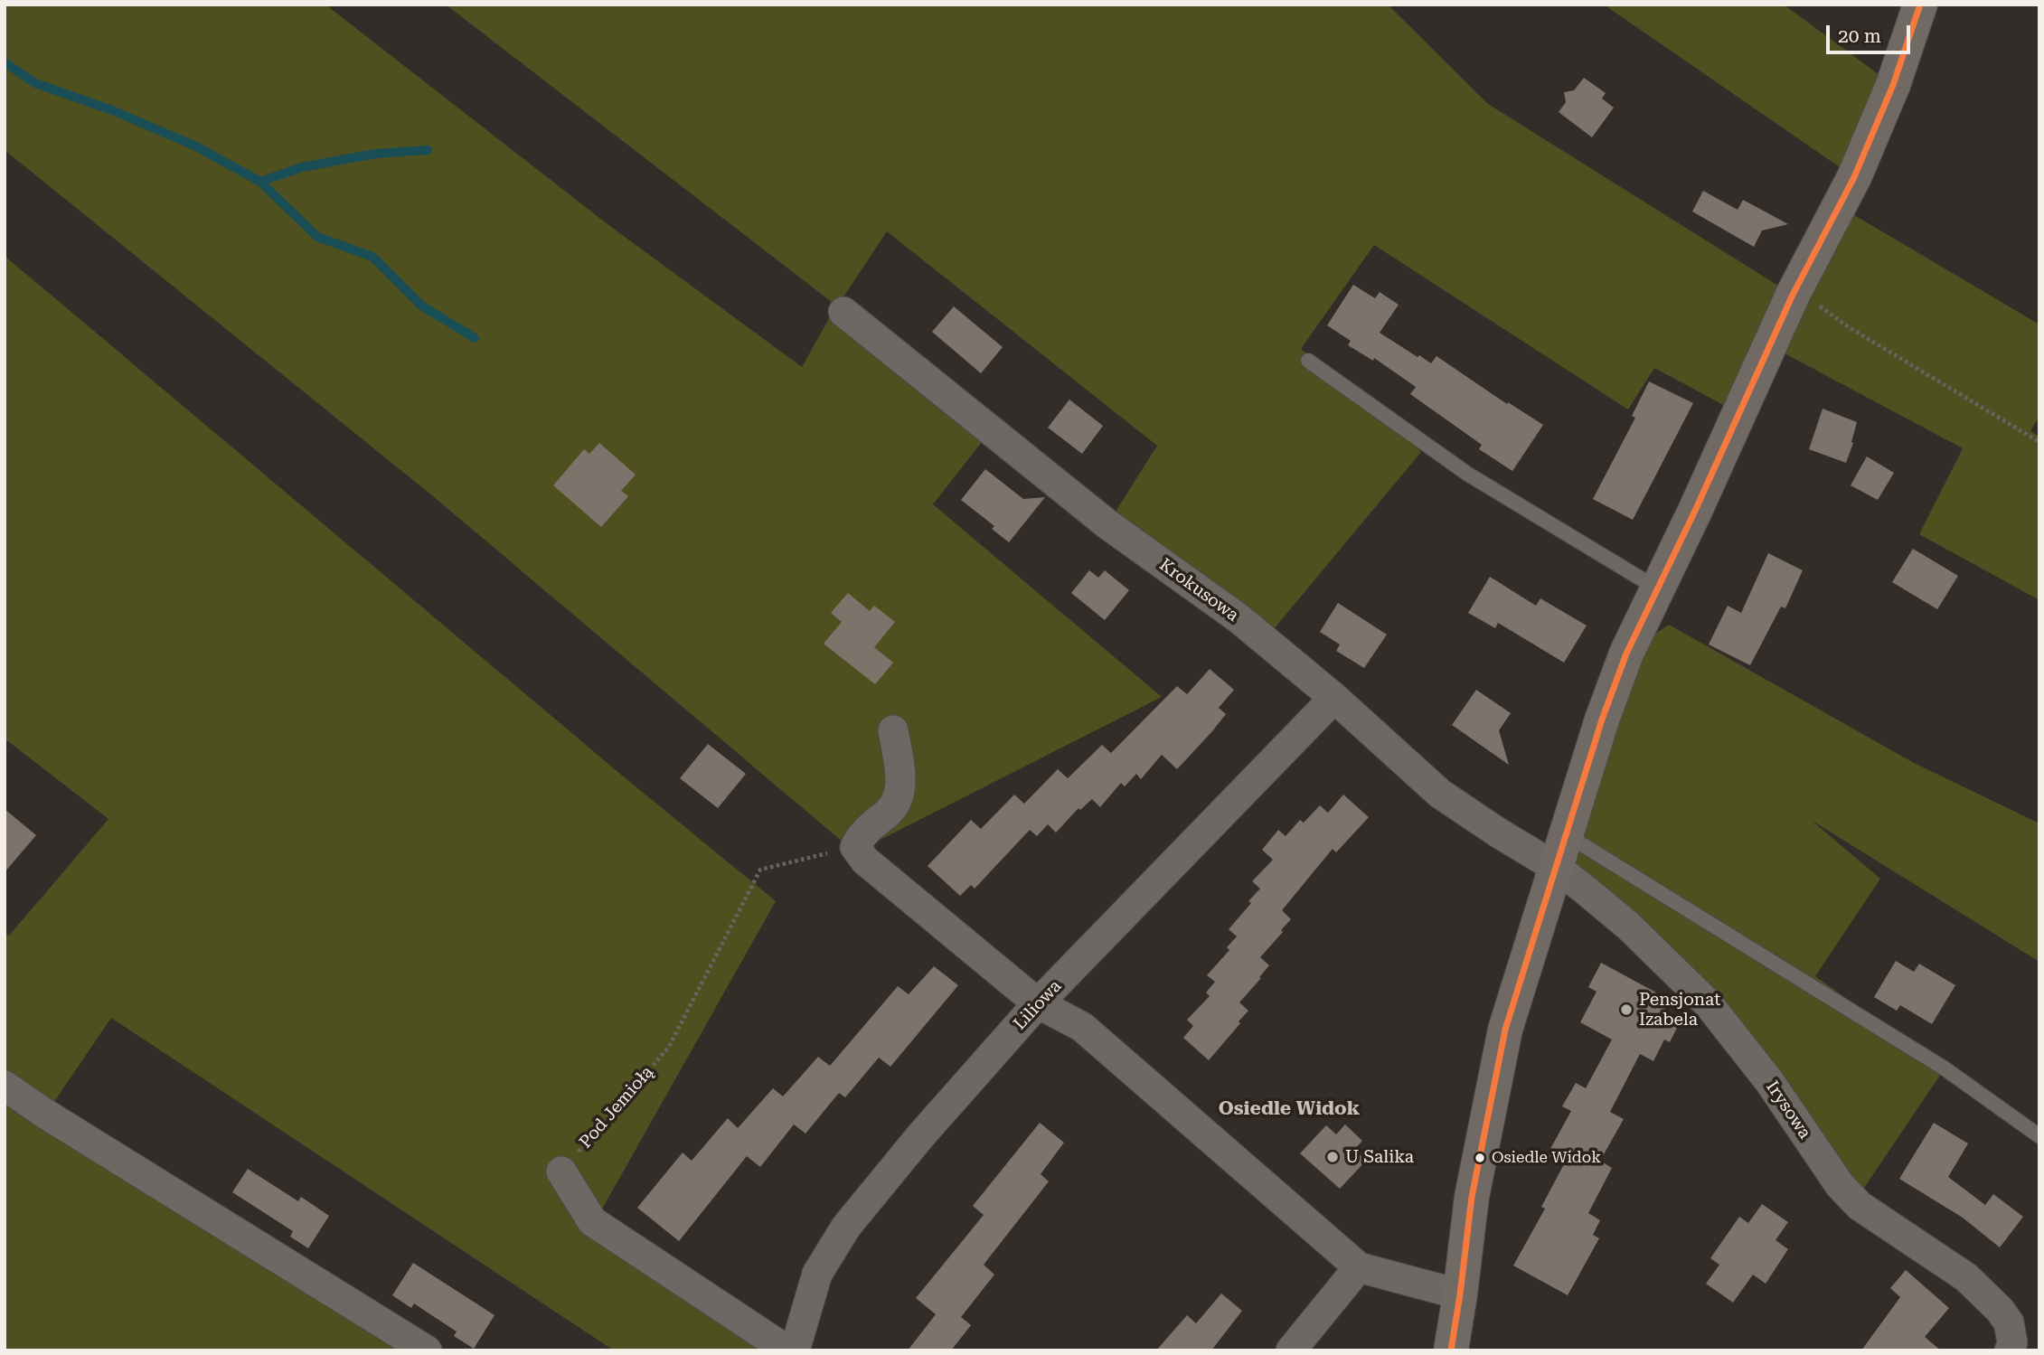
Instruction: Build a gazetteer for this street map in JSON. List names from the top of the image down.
{
  "streets": {
    "street": ["Krokusowa", "Liliowa", "Irysowa"],
    "path": ["Pod Jemiołą"]
  },
  "crossings": [
    ["Krokusowa", "Liliowa"],
    ["Krokusowa", "Irysowa"]
  ],
  "districts": ["Osiedle Widok"],
  "places": ["Pensjonat Izabela", "U Salika", "Osiedle Widok"],
  "scale_bar": "20 m"
}
